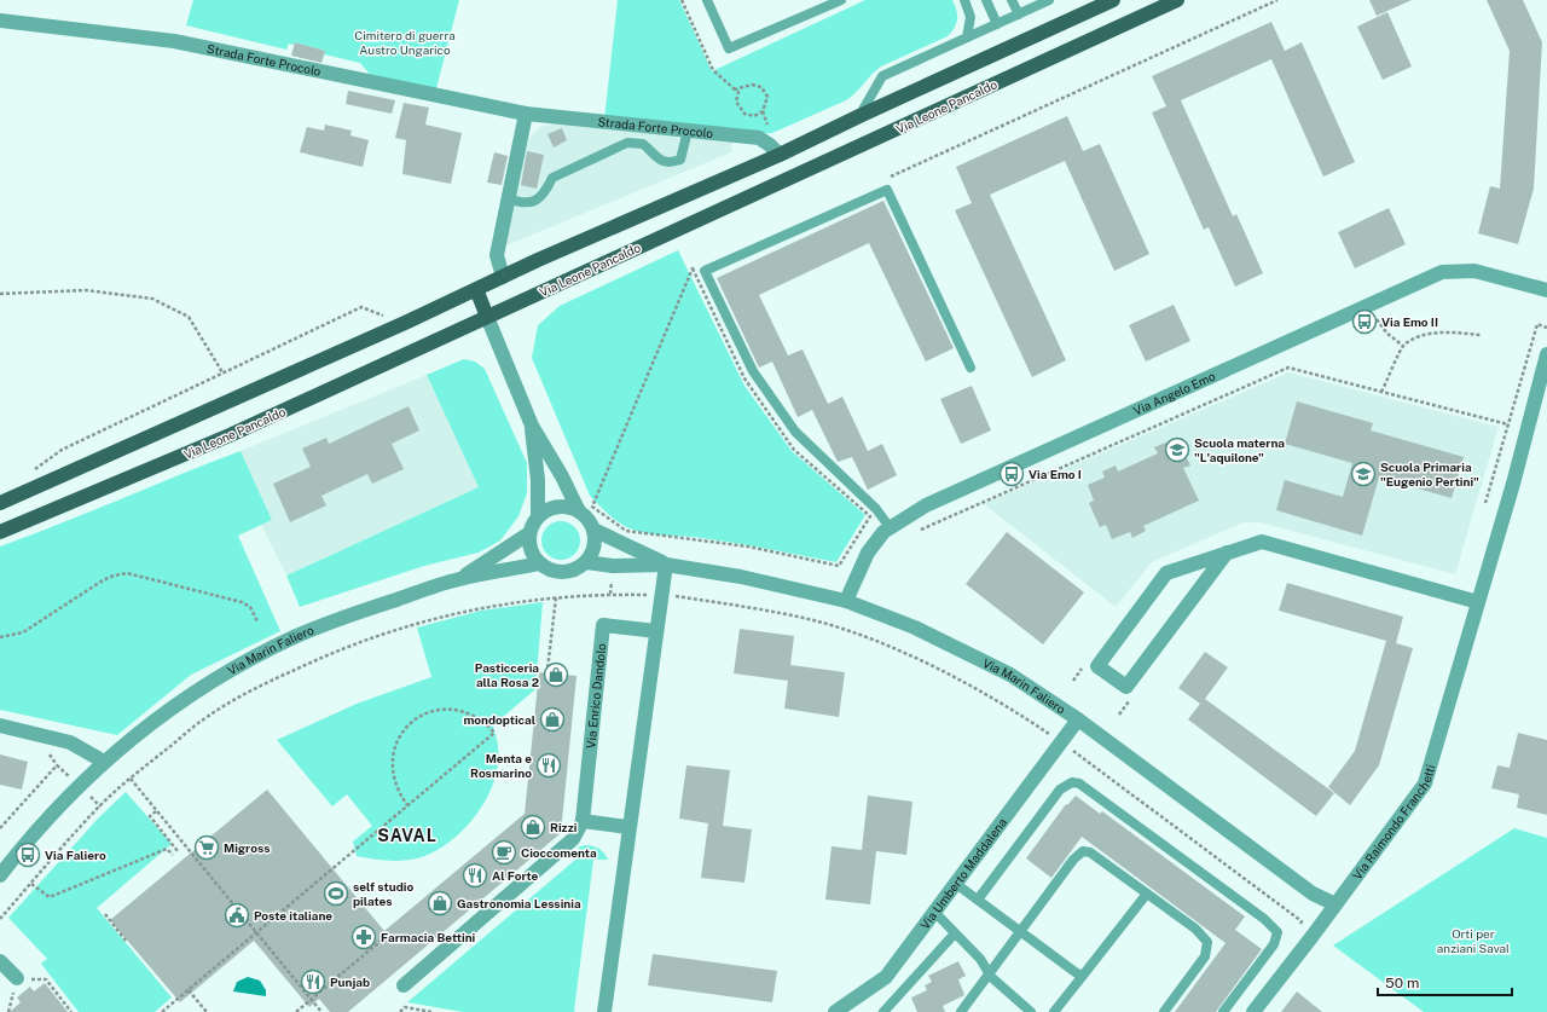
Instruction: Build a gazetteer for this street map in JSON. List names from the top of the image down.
{
  "streets": {
    "main road": ["Via Leone Pancaldo"],
    "street": [
      "Strada Forte Procolo",
      "Via Angelo Emo",
      "Via Marin Faliero",
      "Via Enrico Dandolo",
      "Via Raimondo Franchetti",
      "Via Umberto Maddalena"
    ]
  },
  "crossings": [
    ["Via Leone Pancaldo", "Via Marin Faliero"],
    ["Via Angelo Emo", "Via Marin Faliero"],
    ["Via Marin Faliero", "Via Raimondo Franchetti"],
    ["Via Marin Faliero", "Via Umberto Maddalena"]
  ],
  "districts": ["SAVAL"],
  "parks": ["Cimitero di guerra Austro Ungarico", "Orti per anziani Saval"],
  "places": {
    "bus stop": ["Via Emo II", "Via Emo I", "Via Faliero"],
    "school or university": ["Scuola materna \"L'aquilone\"", "Scuola Primaria \"Eugenio Pertini\""],
    "shop": [
      "Pasticceria alla Rosa 2",
      "mondoptical",
      "Rizzi",
      "Gastronomia Lessinia"
    ],
    "restaurant": ["Menta e Rosmarino", "Al Forte", "Punjab"],
    "supermarket": ["Migross"],
    "cafe": ["Cioccomenta"],
    "sports": ["self studio pilates"],
    "public building": ["Poste italiane"],
    "pharmacy": ["Farmacia Bettini"]
  },
  "scale_bar": "50 m"
}
